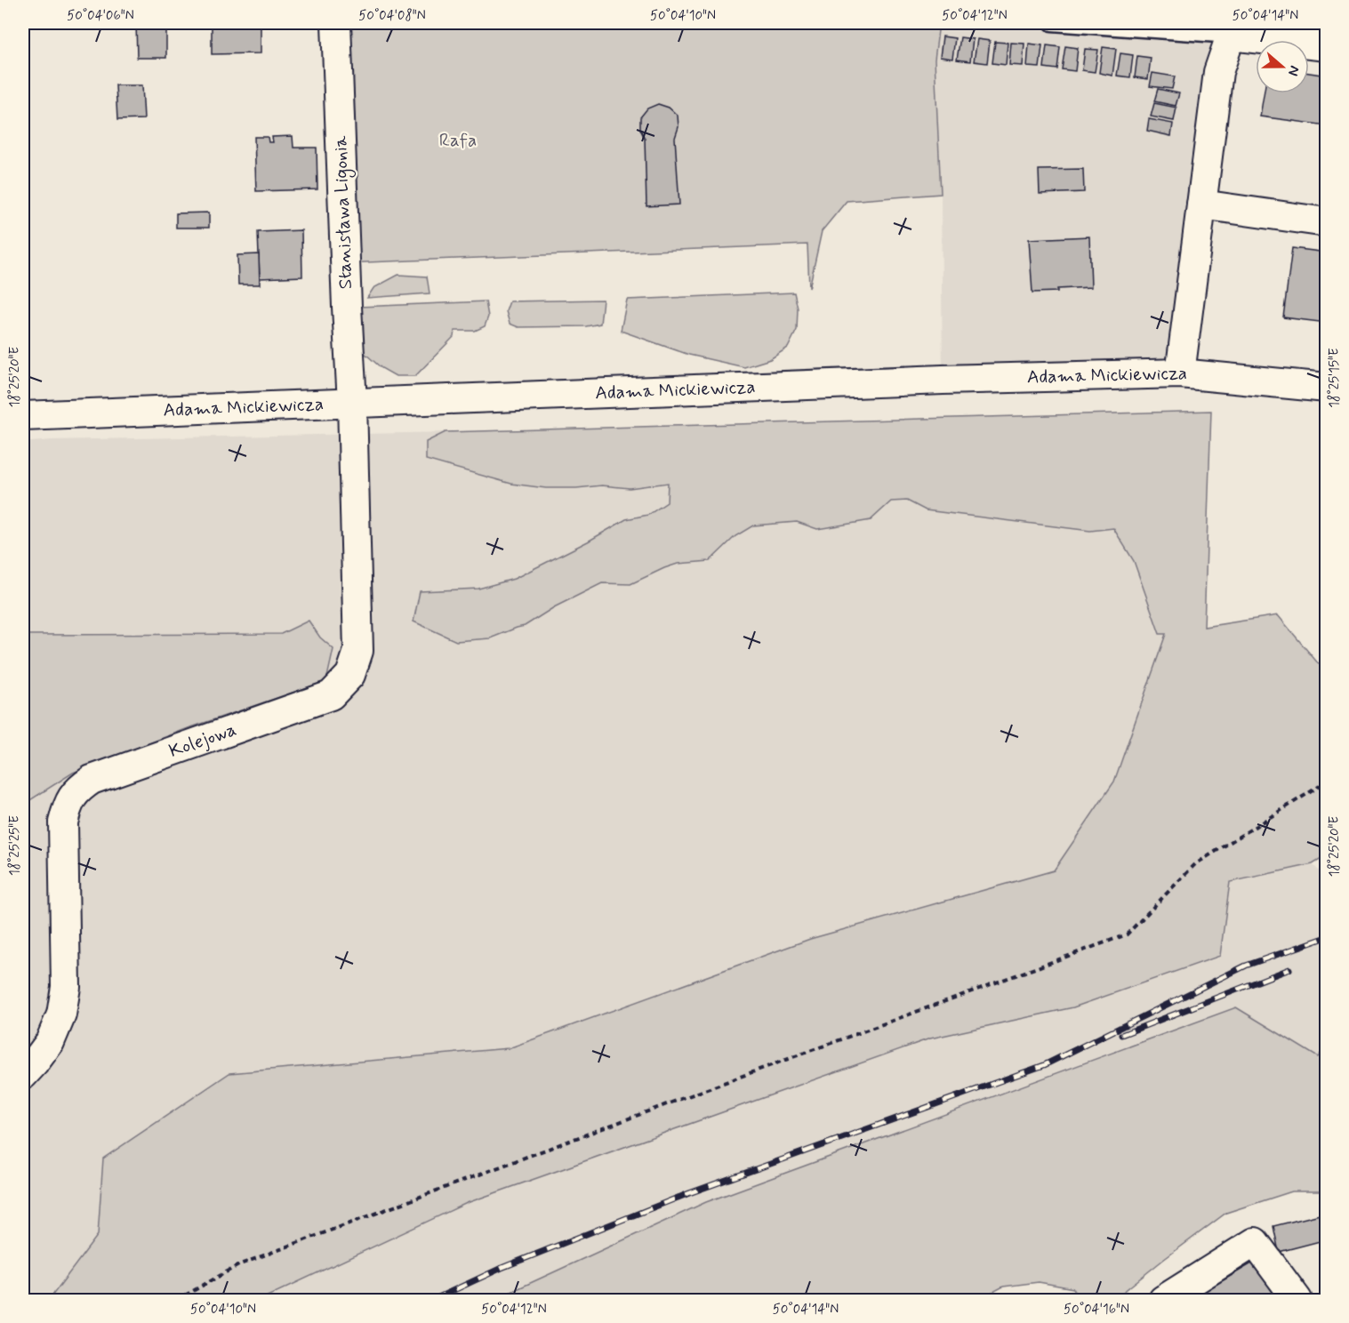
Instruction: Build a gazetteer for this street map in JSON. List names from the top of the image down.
{
  "streets": {
    "street": ["Stanisława Ligonia", "Adama Mickiewicza", "Kolejowa"]
  },
  "crossings": [
    ["Stanisława Ligonia", "Adama Mickiewicza"],
    ["Stanisława Ligonia", "Kolejowa"],
    ["Adama Mickiewicza", "Kolejowa"]
  ],
  "parks": ["Rafa"],
  "north": "right",
  "coordinates": [
    "50°04'06\"N",
    "50°04'08\"N",
    "50°04'10\"N",
    "50°04'12\"N",
    "50°04'14\"N",
    "18°25'20\"E",
    "18°25'15\"E",
    "18°25'25\"E",
    "50°04'16\"N"
  ]
}
